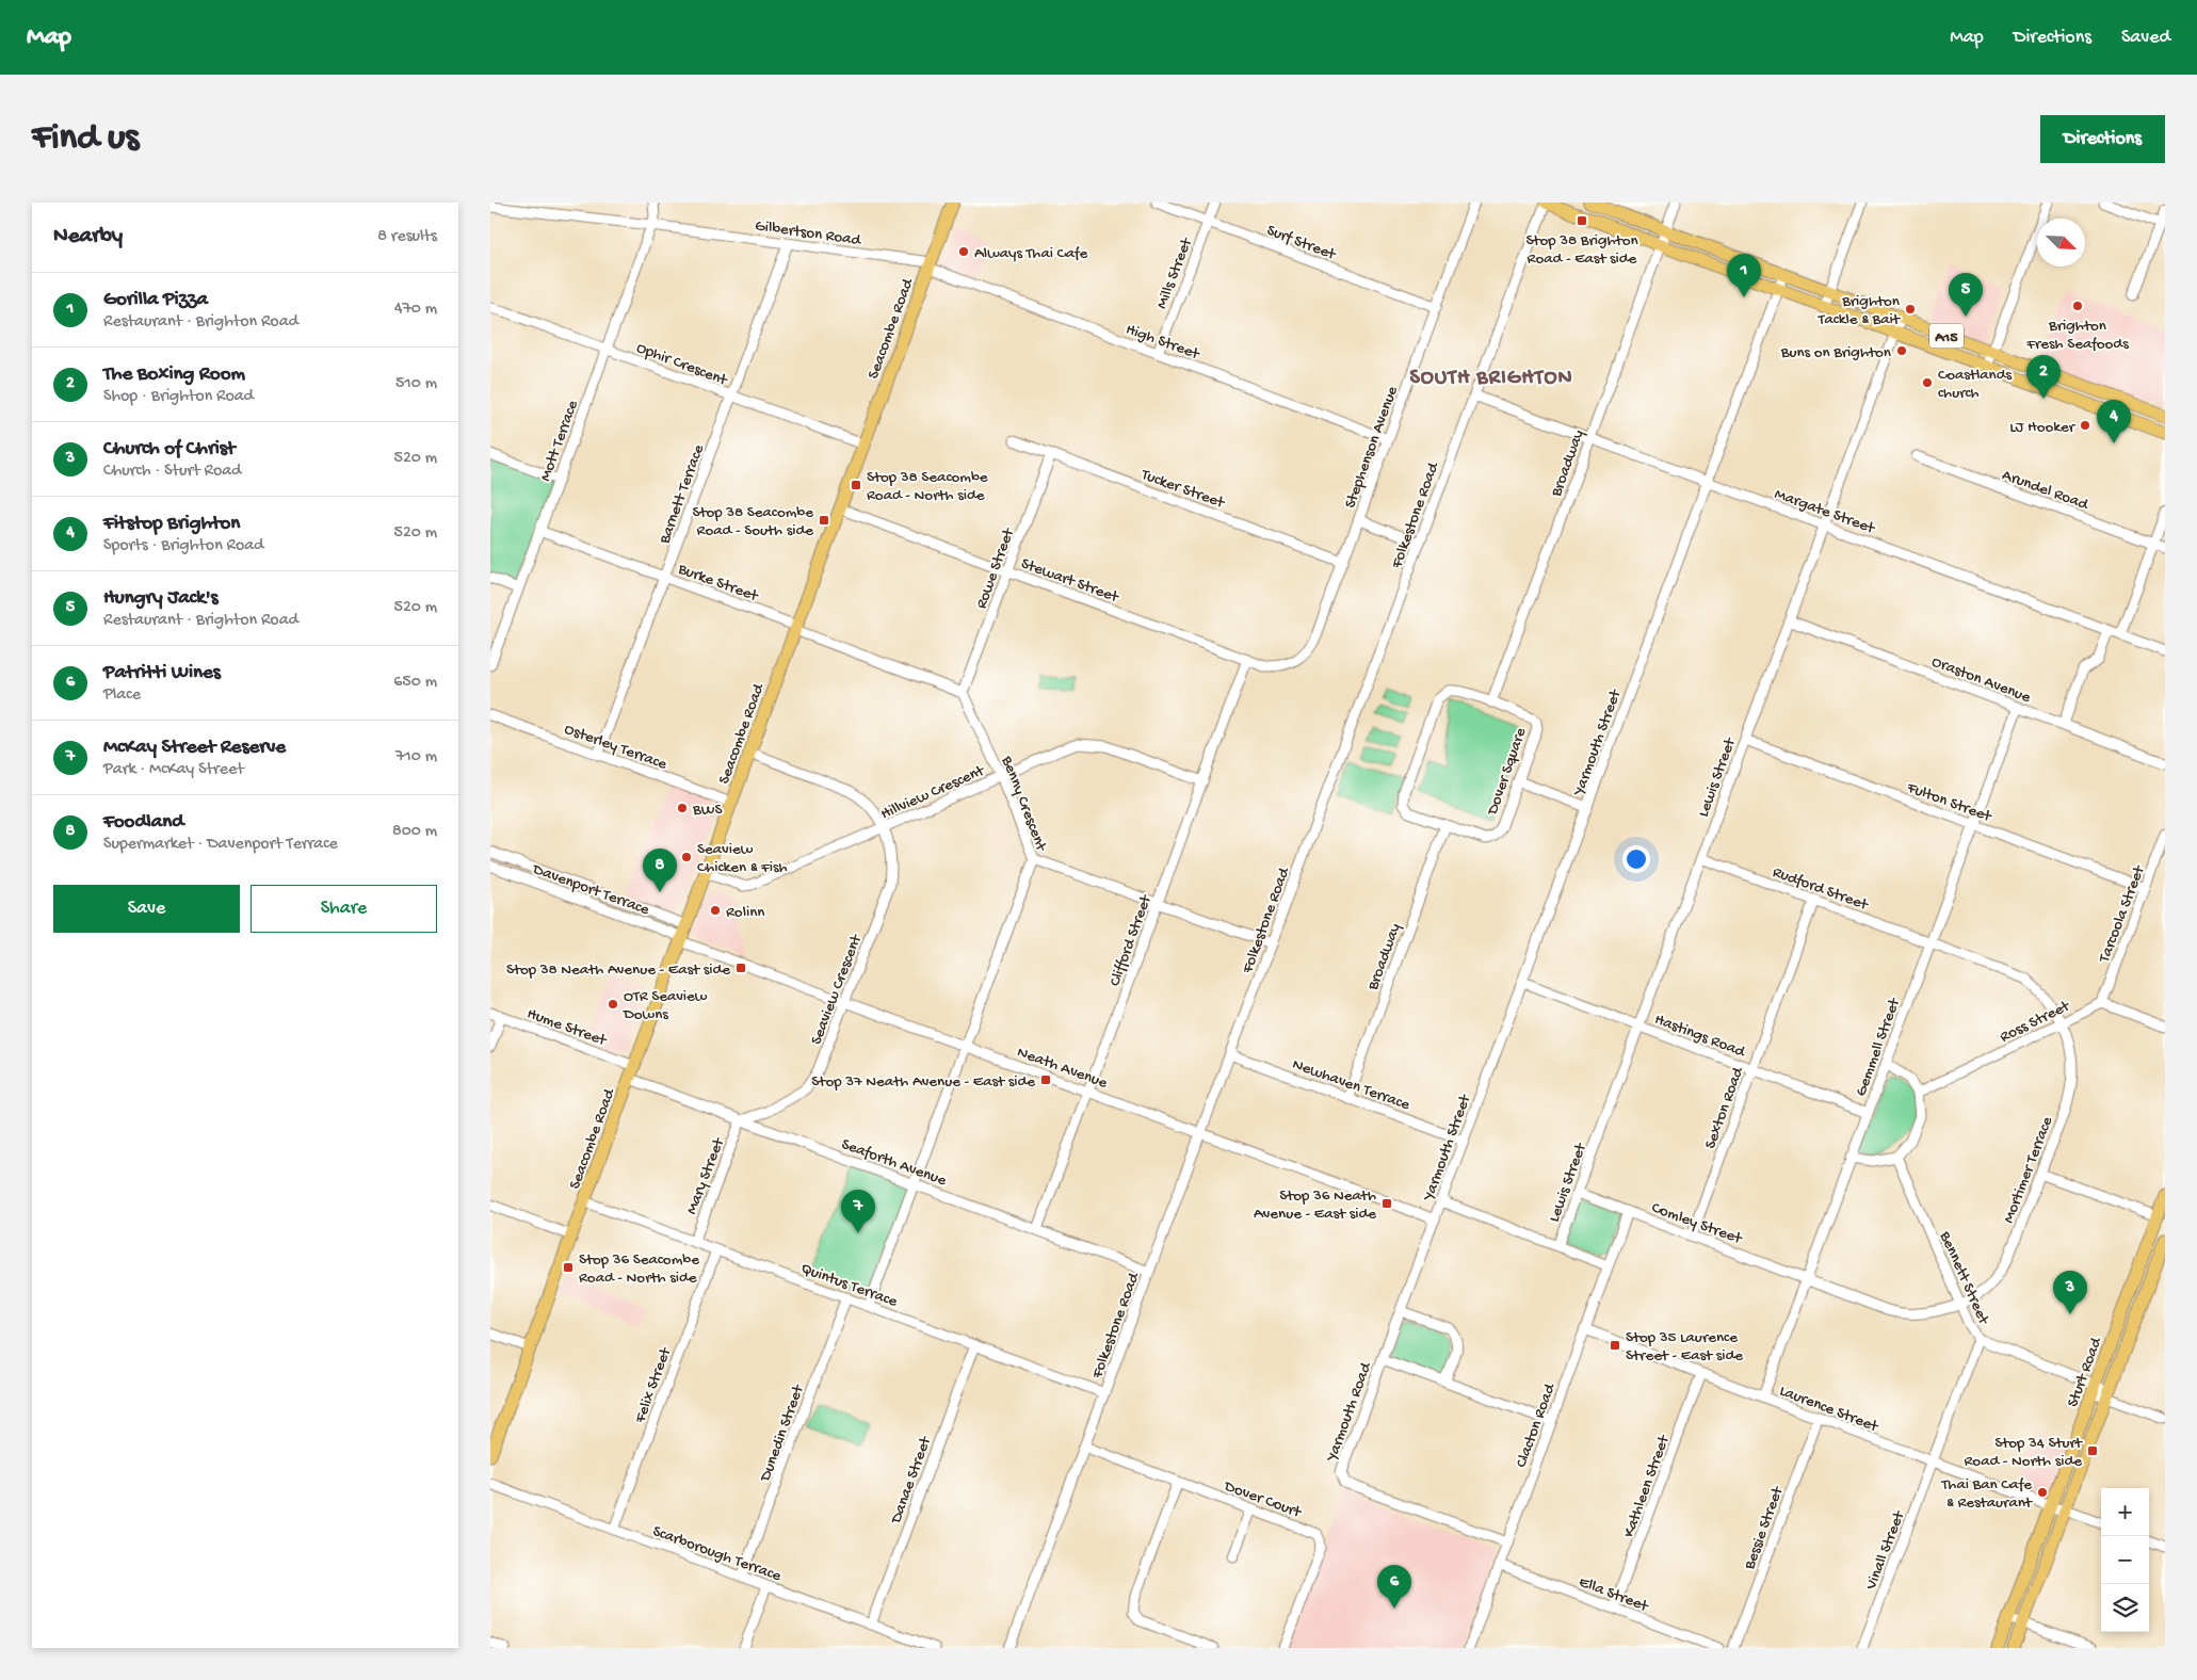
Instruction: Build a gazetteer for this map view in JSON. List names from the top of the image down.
{
  "streets": {
    "main road": ["Seacombe Road", "A15", "Sturt Road"],
    "street": [
      "Gilbertson Road",
      "Surf Street",
      "Mills Street",
      "High Street",
      "Ophir Crescent",
      "Mott Terrace",
      "Stephenson Avenue",
      "Broadway",
      "Tucker Street",
      "Arundel Road",
      "Barnett Terrace",
      "Margate Street",
      "Folkestone Road",
      "Rowe Street",
      "Stewart Street",
      "Burke Street",
      "Oraston Avenue",
      "Yarmouth Street",
      "Osterley Terrace",
      "Dover Square",
      "Lewis Street",
      "Hillview Crescent",
      "Fulton Street",
      "Benny Crescent",
      "Rudford Street",
      "Davenport Terrace",
      "Tarcoola Street",
      "Clifford Street",
      "Seaview Crescent",
      "Ross Street",
      "Hume Street",
      "Hastings Road",
      "Gemmell Street",
      "Neath Avenue",
      "Newhaven Terrace",
      "Sexton Road",
      "Seaforth Avenue",
      "Mortimer Terrace",
      "Mary Street",
      "Comley Street",
      "Bennett Street",
      "Quintus Terrace",
      "Felix Street",
      "Laurence Street",
      "Yarmouth Road",
      "Clacton Road",
      "Dunedin Street",
      "Danae Street",
      "Kathleen Street",
      "Dover Court",
      "Bessie Street",
      "Vinall Street",
      "Scarborough Terrace",
      "Ella Street"
    ]
  },
  "crossings": [
    ["Gilbertson Road", "Seacombe Road"],
    ["Gilbertson Road", "High Street"],
    ["Gilbertson Road", "Mott Terrace"],
    ["Gilbertson Road", "Barnett Terrace"],
    ["Surf Street", "Mills Street"],
    ["Surf Street", "Stephenson Avenue"],
    ["Mills Street", "High Street"],
    ["Seacombe Road", "High Street"],
    ["Seacombe Road", "Ophir Crescent"],
    ["Seacombe Road", "Stewart Street"],
    ["Seacombe Road", "Burke Street"],
    ["Seacombe Road", "Osterley Terrace"],
    ["Seacombe Road", "Hillview Crescent"],
    ["Seacombe Road", "Davenport Terrace"],
    ["Seacombe Road", "Hume Street"],
    ["Seacombe Road", "Neath Avenue"],
    ["Seacombe Road", "Seaforth Avenue"],
    ["Seacombe Road", "Quintus Terrace"],
    ["A15", "Broadway"],
    ["A15", "Folkestone Road"],
    ["A15", "Yarmouth Street"],
    ["A15", "Lewis Street"],
    ["High Street", "Stephenson Avenue"],
    ["Ophir Crescent", "Mott Terrace"],
    ["Ophir Crescent", "Barnett Terrace"],
    ["Mott Terrace", "Burke Street"],
    ["Stephenson Avenue", "Tucker Street"],
    ["Stephenson Avenue", "Stewart Street"],
    ["Broadway", "Margate Street"],
    ["Broadway", "Dover Square"],
    ["Broadway", "Newhaven Terrace"],
    ["Tucker Street", "Rowe Street"],
    ["Barnett Terrace", "Burke Street"],
    ["Barnett Terrace", "Osterley Terrace"],
    ["Margate Street", "Folkestone Road"],
    ["Margate Street", "Yarmouth Street"],
    ["Margate Street", "Lewis Street"],
    ["Folkestone Road", "Neath Avenue"],
    ["Folkestone Road", "Newhaven Terrace"],
    ["Folkestone Road", "Seaforth Avenue"],
    ["Folkestone Road", "Quintus Terrace"],
    ["Folkestone Road", "Dover Court"],
    ["Rowe Street", "Stewart Street"],
    ["Rowe Street", "Benny Crescent"],
    ["Stewart Street", "Clifford Street"],
    ["Oraston Avenue", "Lewis Street"],
    ["Oraston Avenue", "Gemmell Street"],
    ["Yarmouth Street", "Hastings Road"],
    ["Yarmouth Street", "Neath Avenue"],
    ["Yarmouth Street", "Newhaven Terrace"],
    ["Yarmouth Street", "Yarmouth Road"],
    ["Lewis Street", "Fulton Street"],
    ["Lewis Street", "Rudford Street"],
    ["Lewis Street", "Hastings Road"],
    ["Lewis Street", "Comley Street"],
    ["Hillview Crescent", "Benny Crescent"],
    ["Hillview Crescent", "Clifford Street"],
    ["Hillview Crescent", "Seaview Crescent"],
    ["Fulton Street", "Tarcoola Street"],
    ["Fulton Street", "Gemmell Street"],
    ["Benny Crescent", "Neath Avenue"],
    ["Benny Crescent", "Seaforth Avenue"],
    ["Benny Crescent", "Quintus Terrace"],
    ["Rudford Street", "Gemmell Street"],
    ["Rudford Street", "Sexton Road"],
    ["Rudford Street", "Mortimer Terrace"],
    ["Davenport Terrace", "Neath Avenue"],
    ["Tarcoola Street", "Ross Street"],
    ["Clifford Street", "Neath Avenue"],
    ["Clifford Street", "Seaforth Avenue"],
    ["Seaview Crescent", "Neath Avenue"],
    ["Seaview Crescent", "Seaforth Avenue"],
    ["Seaview Crescent", "Mary Street"],
    ["Ross Street", "Mortimer Terrace"],
    ["Hastings Road", "Gemmell Street"],
    ["Hastings Road", "Sexton Road"],
    ["Gemmell Street", "Mortimer Terrace"],
    ["Gemmell Street", "Comley Street"],
    ["Gemmell Street", "Laurence Street"],
    ["Neath Avenue", "Yarmouth Road"],
    ["Sexton Road", "Comley Street"],
    ["Seaforth Avenue", "Mary Street"],
    ["Mortimer Terrace", "Comley Street"],
    ["Mortimer Terrace", "Bennett Street"],
    ["Mary Street", "Quintus Terrace"],
    ["Comley Street", "Clacton Road"],
    ["Bennett Street", "Sturt Road"],
    ["Bennett Street", "Vinall Street"],
    ["Quintus Terrace", "Felix Street"],
    ["Quintus Terrace", "Dunedin Street"],
    ["Quintus Terrace", "Danae Street"],
    ["Sturt Road", "Laurence Street"],
    ["Felix Street", "Scarborough Terrace"],
    ["Laurence Street", "Clacton Road"],
    ["Laurence Street", "Kathleen Street"],
    ["Laurence Street", "Bessie Street"],
    ["Laurence Street", "Vinall Street"],
    ["Yarmouth Road", "Clacton Road"],
    ["Clacton Road", "Ella Street"],
    ["Dunedin Street", "Scarborough Terrace"],
    ["Danae Street", "Scarborough Terrace"],
    ["Kathleen Street", "Ella Street"]
  ],
  "districts": ["SOUTH BRIGHTON"],
  "places": {
    "transit": [
      "Stop 38 Brighton Road - East side",
      "Stop 38 Seacombe Road - North side",
      "Stop 38 Seacombe Road - South side",
      "Stop 38 Neath Avenue - East side",
      "Stop 37 Neath Avenue - East side",
      "Stop 36 Neath Avenue - East side",
      "Stop 36 Seacombe Road - North side",
      "Stop 35 Laurence Street - East side",
      "Stop 34 Sturt Road - North side"
    ],
    "other": [
      "Always Thai Cafe",
      "Brighton Fresh Seafoods",
      "Brighton Tackle & Bait",
      "Buns on Brighton",
      "Coastlands church",
      "LJ Hooker",
      "BWS",
      "Seaview Chicken & Fish",
      "Rolinn",
      "OTR Seaview Downs",
      "Thai Ban Cafe & Restaurant"
    ]
  },
  "north": "bottom right",
  "page": {
    "header": "Map",
    "nav": ["Map", "Directions", "Saved"],
    "buttons": [
      "Directions",
      ["Save", "Share"]
    ],
    "title": "Find us",
    "heading": ["Nearby", "8 results"],
    "pins": [
      "1",
      "5",
      "2",
      "4",
      "8",
      "7",
      "3",
      "6"
    ],
    "list": [
      {
        "mark": "1",
        "name": "Gorilla Pizza",
        "note": "Restaurant · Brighton Road",
        "value": "470 m"
      },
      {
        "mark": "2",
        "name": "The Boxing Room",
        "note": "Shop · Brighton Road",
        "value": "510 m"
      },
      {
        "mark": "3",
        "name": "Church of Christ",
        "note": "Church · Sturt Road",
        "value": "520 m"
      },
      {
        "mark": "4",
        "name": "Fitstop Brighton",
        "note": "Sports · Brighton Road",
        "value": "520 m"
      },
      {
        "mark": "5",
        "name": "Hungry Jack's",
        "note": "Restaurant · Brighton Road",
        "value": "520 m"
      },
      {
        "mark": "6",
        "name": "Patritti Wines",
        "note": "Place",
        "value": "650 m"
      },
      {
        "mark": "7",
        "name": "McKay Street Reserve",
        "note": "Park · McKay Street",
        "value": "710 m"
      },
      {
        "mark": "8",
        "name": "Foodland",
        "note": "Supermarket · Davenport Terrace",
        "value": "800 m"
      }
    ],
    "map_buttons": ["+", "−"]
  }
}
